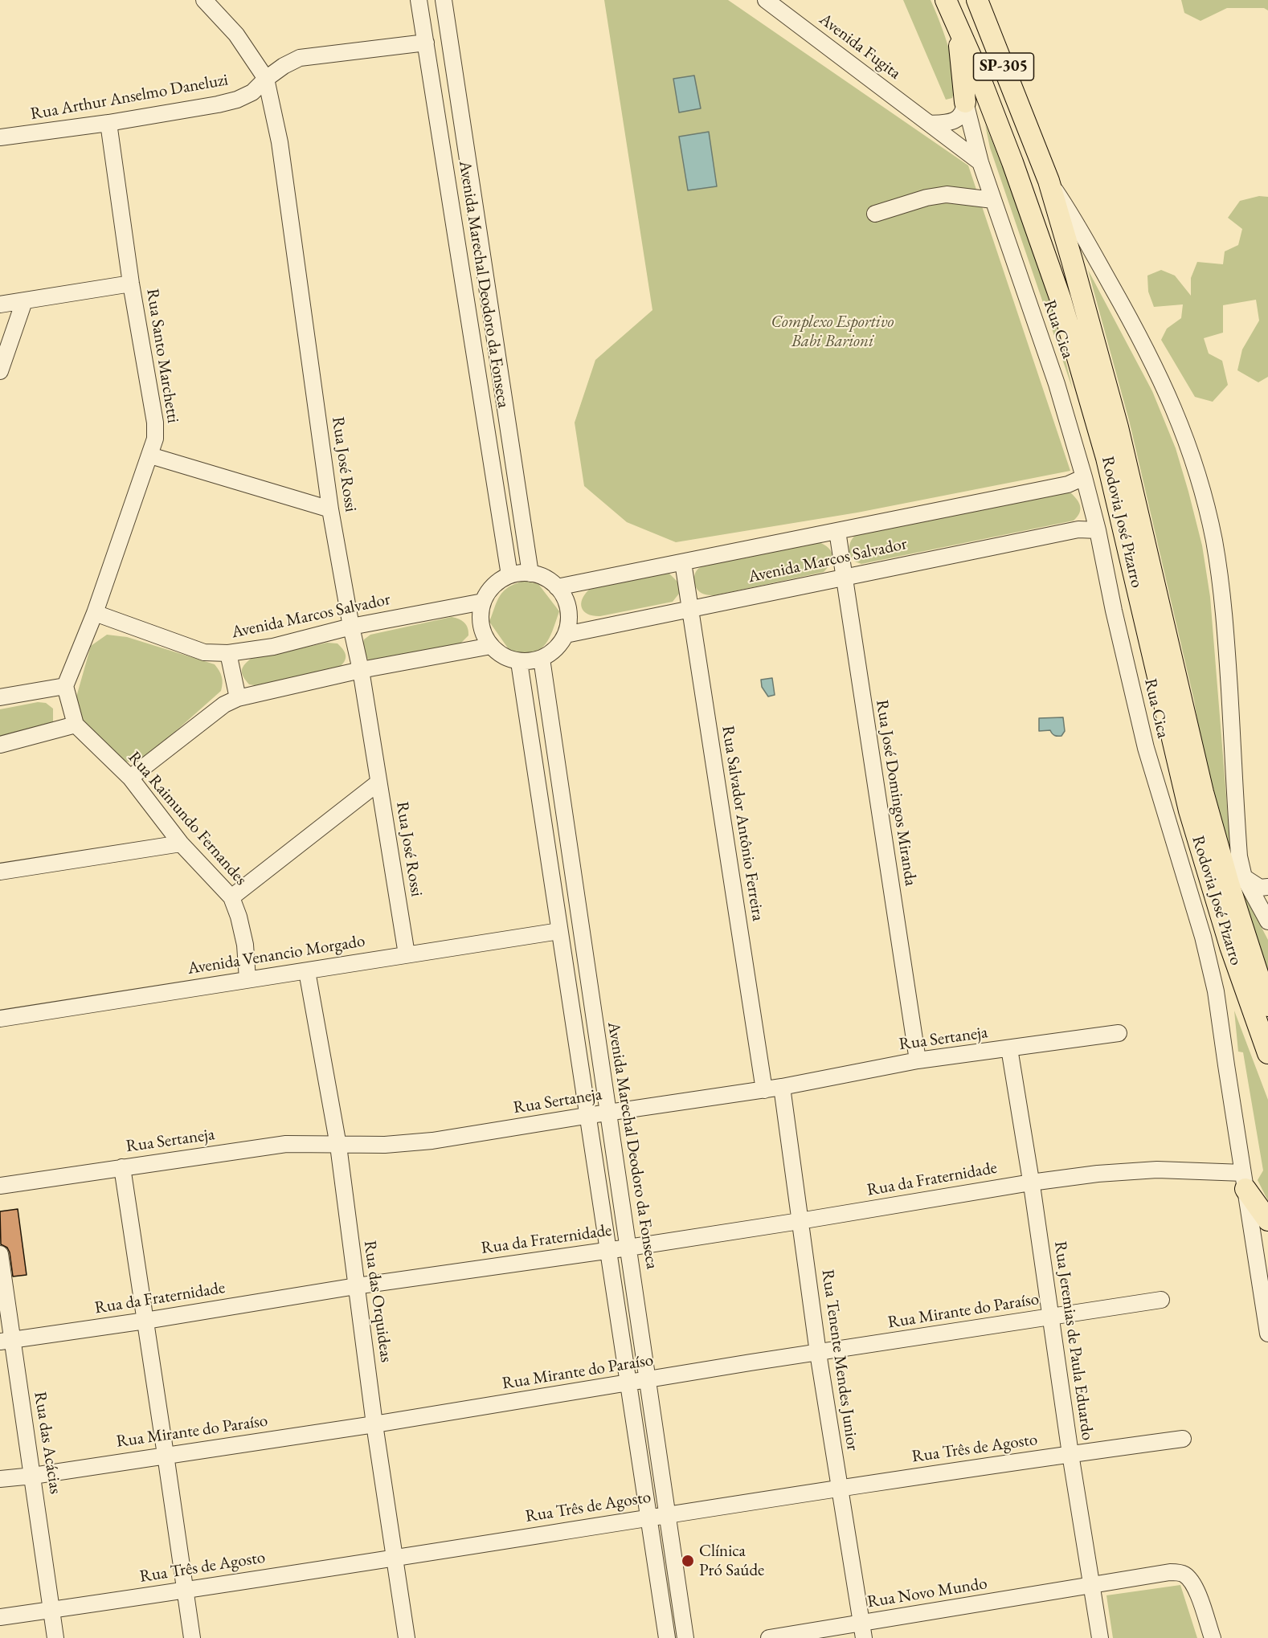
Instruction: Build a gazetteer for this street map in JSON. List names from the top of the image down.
{
  "streets": {
    "main road": ["SP-305", "Rodovia José Pizarro"],
    "street": [
      "Avenida Fugita",
      "Rua Arthur Anselmo Daneluzi",
      "Avenida Marechal Deodoro da Fonseca",
      "Rua Cica",
      "Rua Santo Marchetti",
      "Rua José Rossi",
      "Avenida Marcos Salvador",
      "Rua José Domingos Miranda",
      "Rua Raimundo Fernandes",
      "Rua Salvador Antônio Ferreira",
      "Avenida Venancio Morgado",
      "Rua Sertaneja",
      "Rua da Fraternidade",
      "Rua das Orquideas",
      "Rua Mirante do Paraíso",
      "Rua Jeremias de Paula Eduardo",
      "Rua Tenente Mendes Junior",
      "Rua das Acácias",
      "Rua Três de Agosto",
      "Rua Novo Mundo"
    ]
  },
  "crossings": [
    ["Avenida Fugita", "Rua Cica"],
    ["Rua Arthur Anselmo Daneluzi", "Avenida Marechal Deodoro da Fonseca"],
    ["Rua Arthur Anselmo Daneluzi", "Rua Santo Marchetti"],
    ["Rua Arthur Anselmo Daneluzi", "Rua José Rossi"],
    ["Avenida Marechal Deodoro da Fonseca", "Avenida Marcos Salvador"],
    ["Avenida Marechal Deodoro da Fonseca", "Rua Sertaneja"],
    ["Avenida Marechal Deodoro da Fonseca", "Rua da Fraternidade"],
    ["Avenida Marechal Deodoro da Fonseca", "Rua Mirante do Paraíso"],
    ["Avenida Marechal Deodoro da Fonseca", "Rua Três de Agosto"],
    ["Rua Cica", "Avenida Marcos Salvador"],
    ["Rua Cica", "Rua da Fraternidade"],
    ["Rua Santo Marchetti", "Avenida Marcos Salvador"],
    ["Rua José Rossi", "Avenida Marcos Salvador"],
    ["Rua José Rossi", "Avenida Venancio Morgado"],
    ["Avenida Marcos Salvador", "Rua José Domingos Miranda"],
    ["Avenida Marcos Salvador", "Rua Salvador Antônio Ferreira"],
    ["Rua José Domingos Miranda", "Rua Sertaneja"],
    ["Rua Raimundo Fernandes", "Avenida Venancio Morgado"],
    ["Rua Salvador Antônio Ferreira", "Rua Sertaneja"],
    ["Avenida Venancio Morgado", "Rua das Orquideas"],
    ["Rua Sertaneja", "Rua das Orquideas"],
    ["Rua Sertaneja", "Rua Jeremias de Paula Eduardo"],
    ["Rua Sertaneja", "Rua Tenente Mendes Junior"],
    ["Rua da Fraternidade", "Rua das Orquideas"],
    ["Rua da Fraternidade", "Rua Jeremias de Paula Eduardo"],
    ["Rua da Fraternidade", "Rua Tenente Mendes Junior"],
    ["Rua da Fraternidade", "Rua das Acácias"],
    ["Rua das Orquideas", "Rua Mirante do Paraíso"],
    ["Rua das Orquideas", "Rua Três de Agosto"],
    ["Rua Mirante do Paraíso", "Rua Jeremias de Paula Eduardo"],
    ["Rua Mirante do Paraíso", "Rua Tenente Mendes Junior"],
    ["Rua Mirante do Paraíso", "Rua das Acácias"],
    ["Rua Jeremias de Paula Eduardo", "Rua Três de Agosto"],
    ["Rua Jeremias de Paula Eduardo", "Rua Novo Mundo"],
    ["Rua Tenente Mendes Junior", "Rua Três de Agosto"],
    ["Rua Tenente Mendes Junior", "Rua Novo Mundo"],
    ["Rua das Acácias", "Rua Três de Agosto"]
  ],
  "parks": ["Complexo Esportivo Babi Barioni"],
  "places": ["Clínica Pró Saúde"]
}
